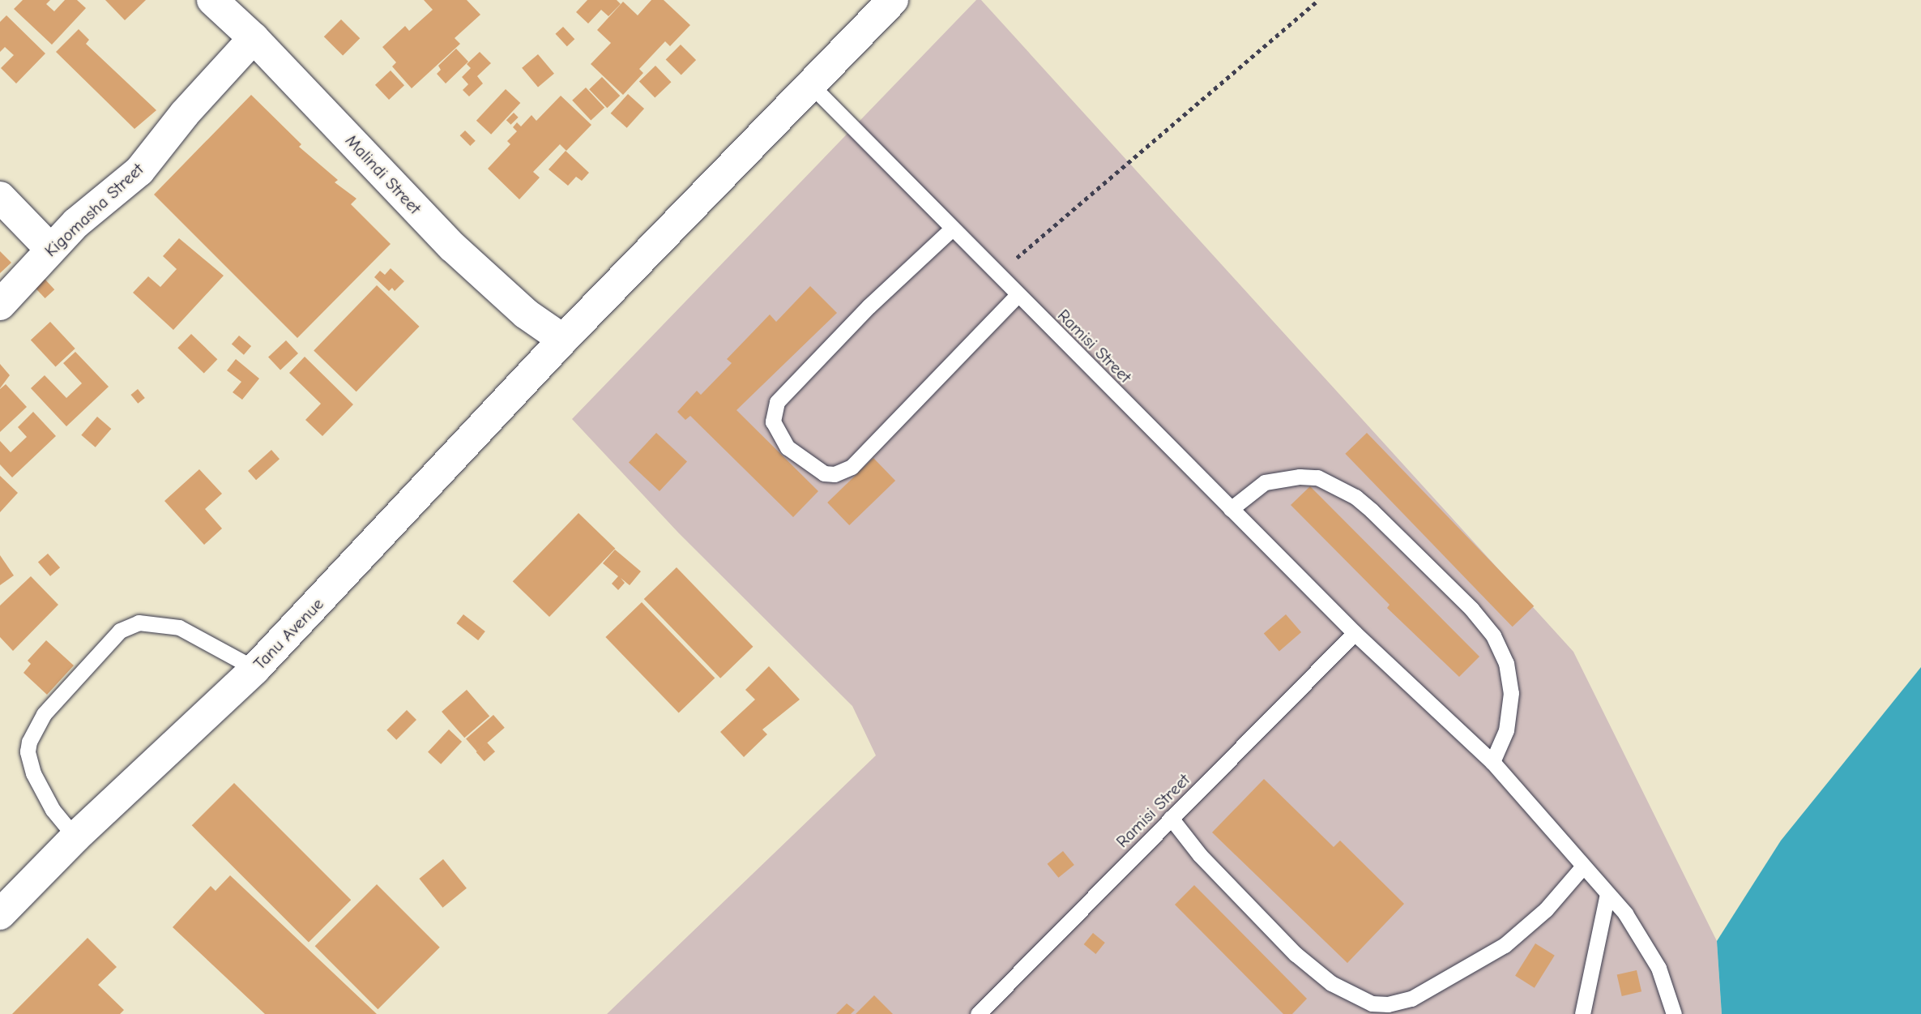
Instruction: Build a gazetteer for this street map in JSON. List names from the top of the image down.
{
  "streets": {
    "street": ["Malindi Street", "Kigomasha Street", "Tanu Avenue"],
    "lane": ["Ramisi Street"]
  },
  "crossings": [
    ["Malindi Street", "Kigomasha Street"],
    ["Malindi Street", "Tanu Avenue"],
    ["Ramisi Street", "Tanu Avenue"]
  ]
}
